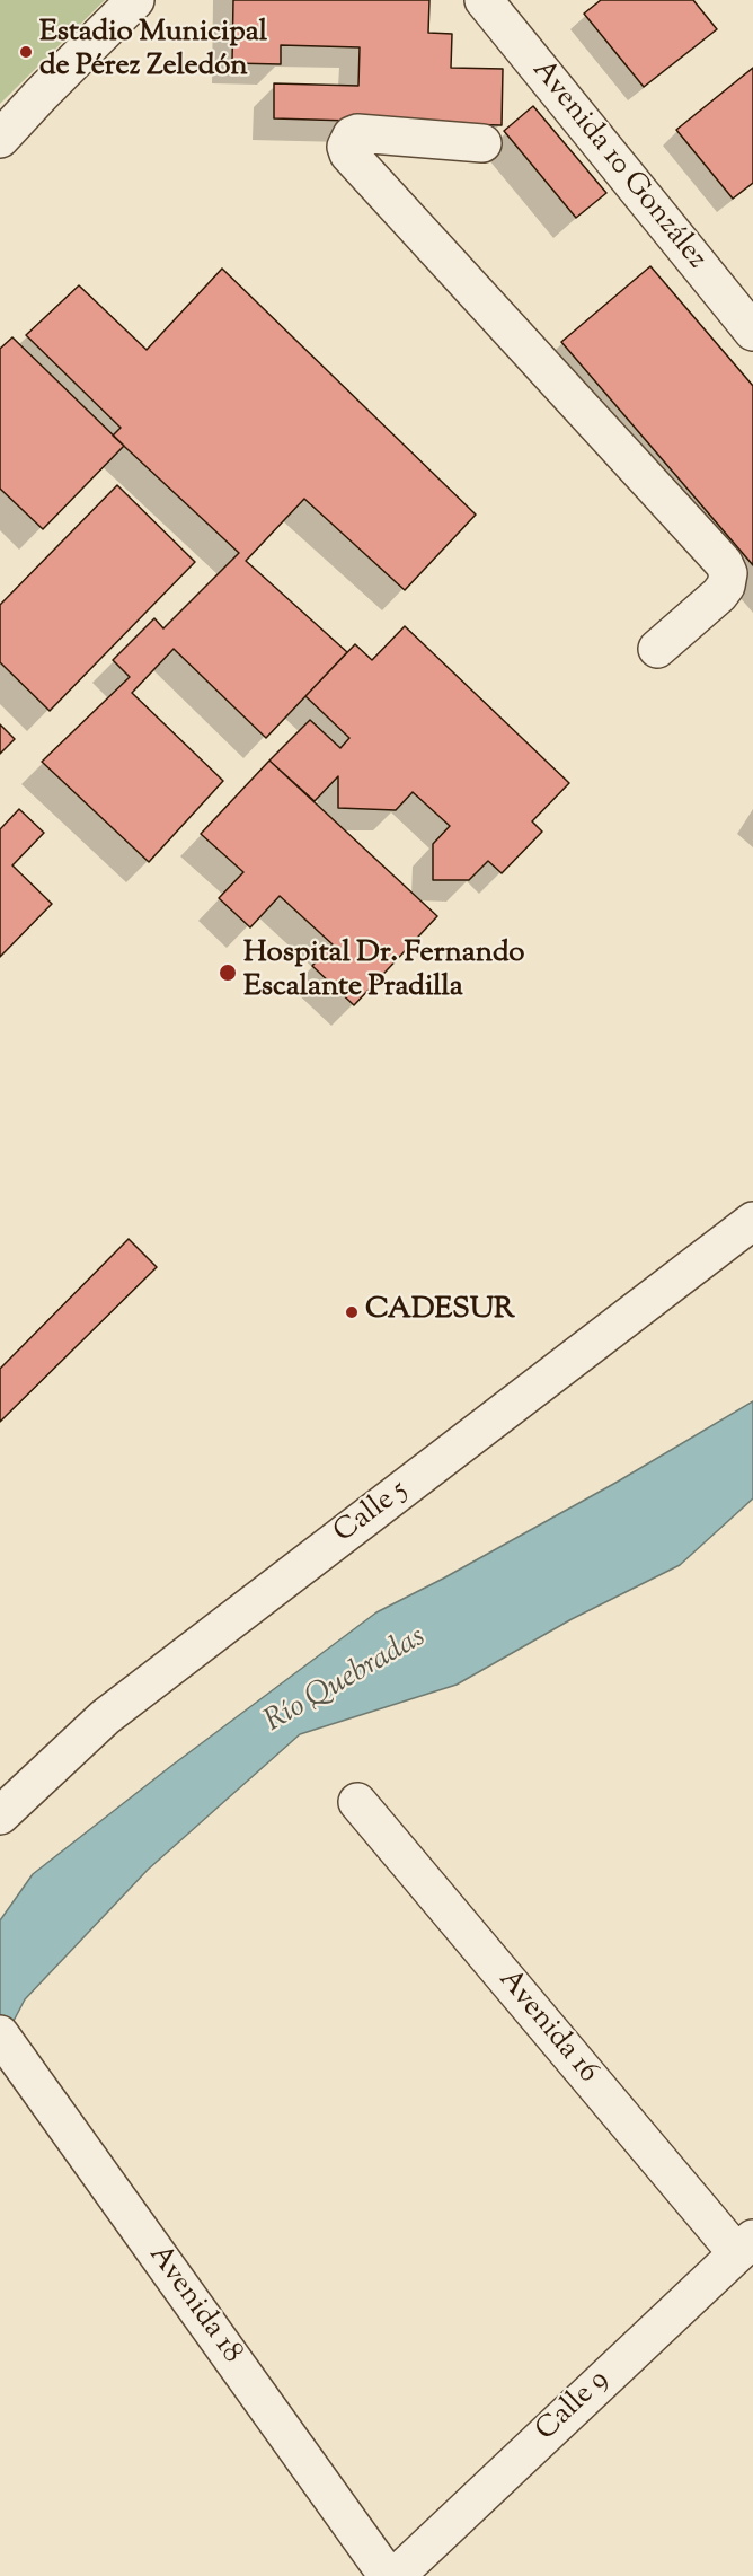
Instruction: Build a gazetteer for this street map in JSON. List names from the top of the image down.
{
  "streets": {
    "street": [
      "Avenida 10 González",
      "Calle 5",
      "Avenida 16",
      "Avenida 18",
      "Calle 9"
    ]
  },
  "crossings": [
    ["Avenida 16", "Calle 9"]
  ],
  "water": ["Río Quebradas"],
  "places": ["Estadio Municipal de Pérez Zeledón", "Hospital Dr. Fernando Escalante Pradilla", "CADESUR"]
}
